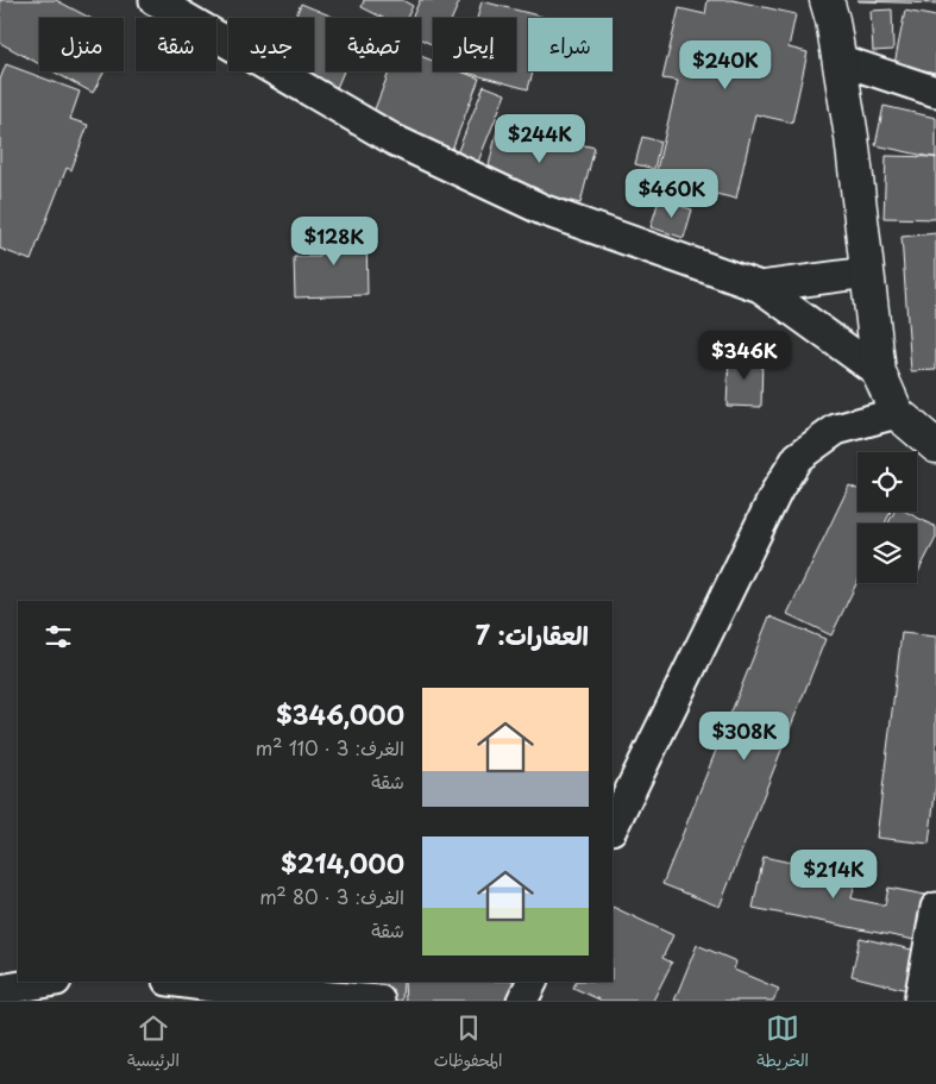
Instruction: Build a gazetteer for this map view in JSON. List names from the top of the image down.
{
  "page": {
    "chip": [
      "شراء",
      "إيجار",
      "تصفية",
      "جديد",
      "شقة",
      "منزل"
    ],
    "price": [
      "$240K",
      "$244K",
      "$460K",
      "$128K",
      "$346K",
      "$308K",
      "$214K"
    ],
    "heading": "العقارات: 7",
    "list": [
      {
        "name": "$346,000",
        "note": "الغرف: 3 · 110 m² · شقة"
      },
      {
        "name": "$214,000",
        "note": "الغرف: 3 · 80 m² · شقة"
      }
    ],
    "tabs": ["الخريطة", "المحفوظات", "الرئيسية"]
  }
}
